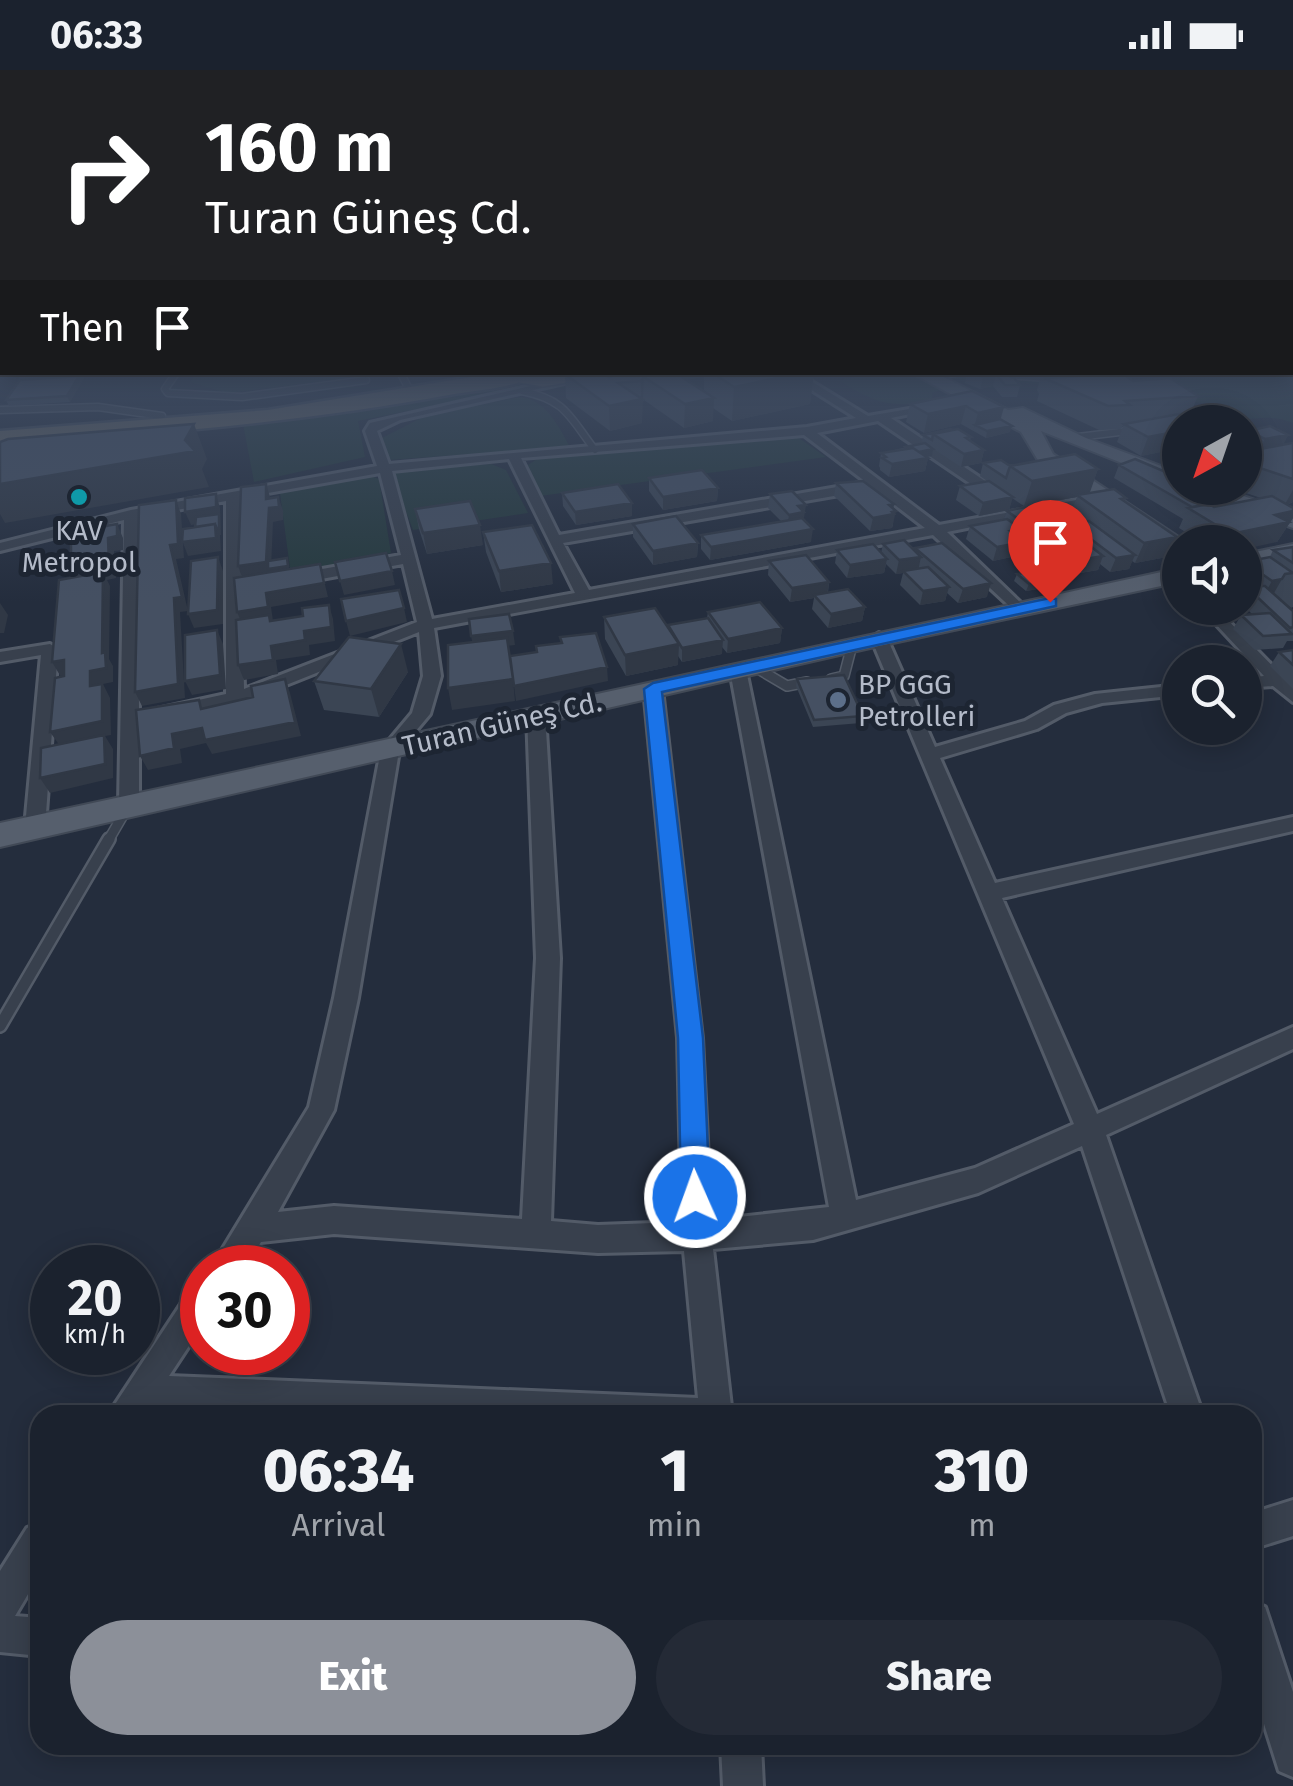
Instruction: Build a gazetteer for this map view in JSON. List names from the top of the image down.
{
  "streets": {
    "main road": ["Turan Güneş Cd."]
  },
  "places": ["KAV Metropol", "BP GGG Petrolleri"],
  "north": "bottom left",
  "page": {
    "status": "06:33",
    "turn": ["160 m", "Turan Güneş Cd."],
    "then": "Then",
    "speed": "20 km/h",
    "limit": "30",
    "eta": [
      "06:34",
      "Arrival",
      "1",
      "min",
      "310",
      "m"
    ],
    "buttons": ["Exit", "Share"]
  }
}
